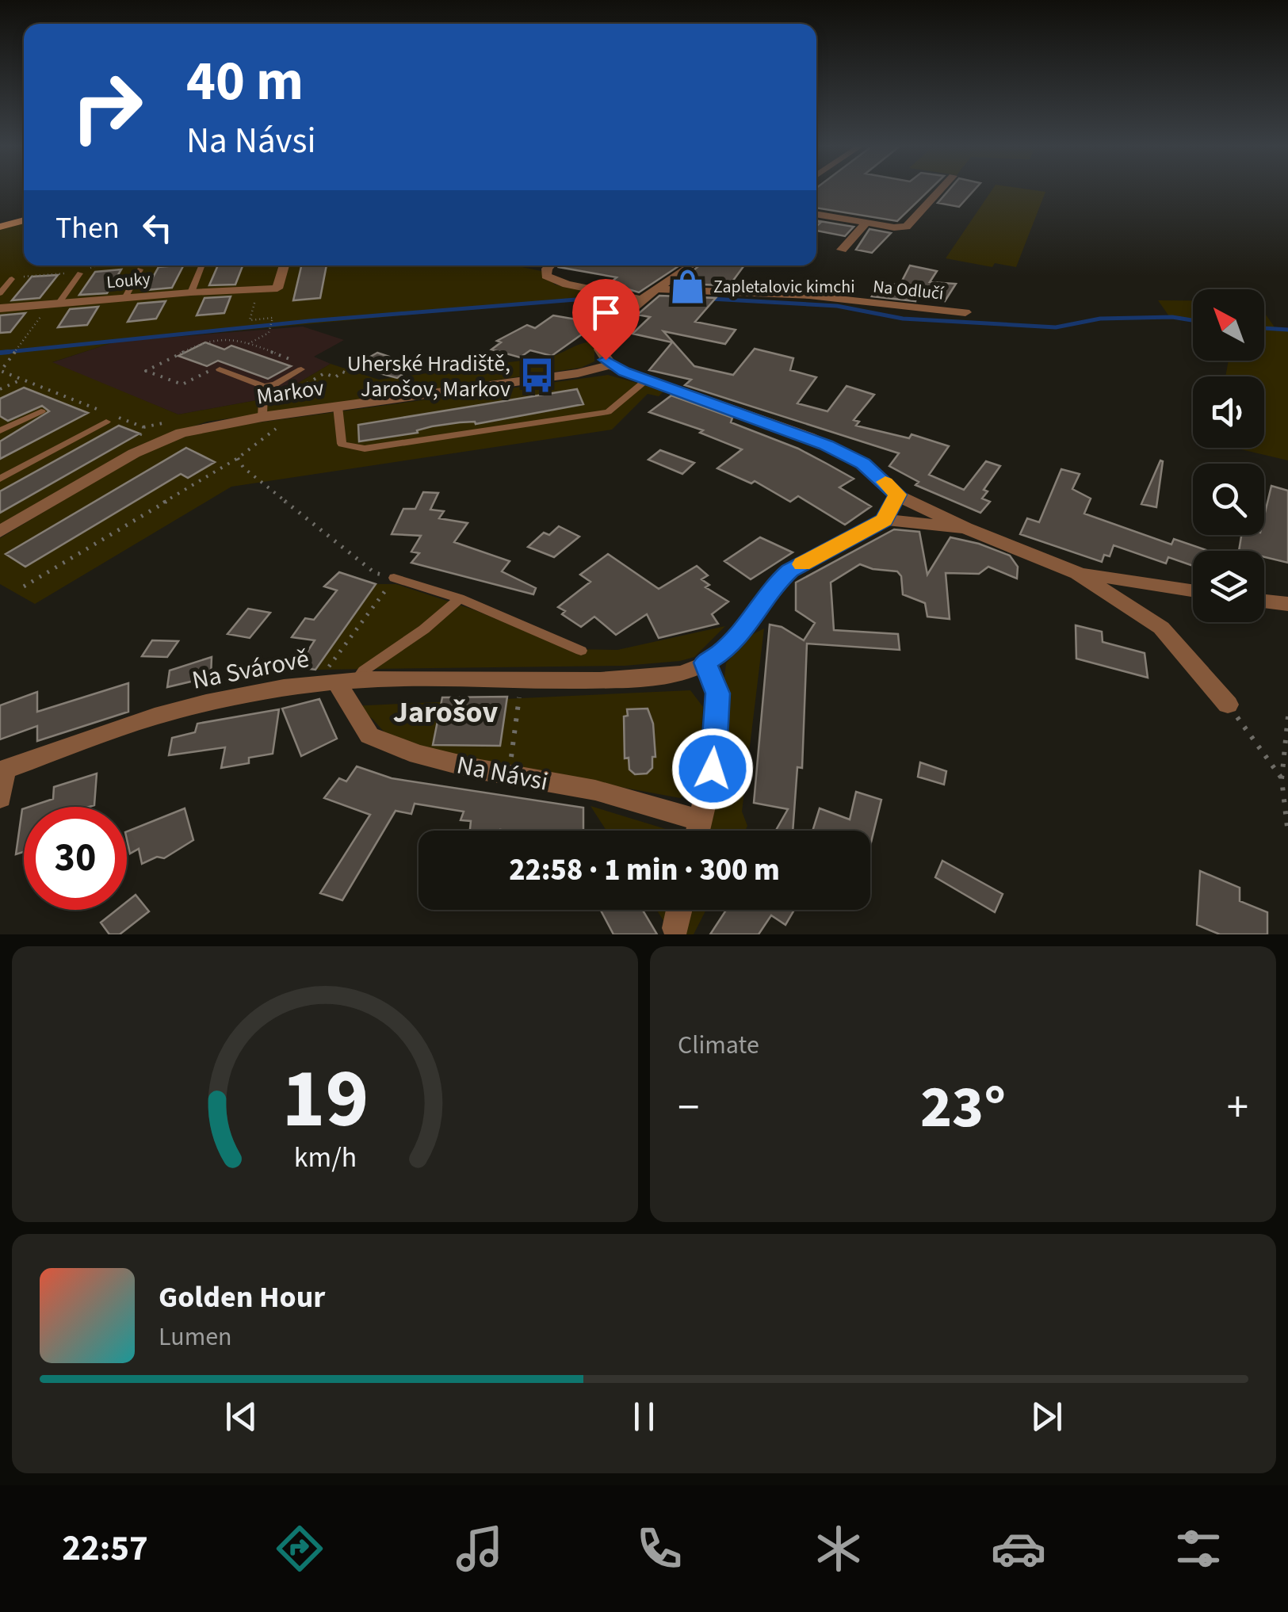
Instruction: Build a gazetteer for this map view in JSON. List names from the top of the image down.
{
  "streets": {
    "street": [
      "Louky",
      "Na Odlučí",
      "Markov",
      "Na Svárově",
      "Na Návsi"
    ]
  },
  "crossings": [
    ["Na Svárově", "Na Návsi"]
  ],
  "districts": ["Jarošov"],
  "places": {
    "shop": ["Zapletalovic kimchi"],
    "bus stop": ["Uherské Hradiště, Jarošov, Markov"]
  },
  "north": "top left",
  "page": {
    "turn": ["40 m", "Na Návsi"],
    "then": "Then",
    "limit": "30",
    "trip": "22:58 · 1 min · 300 m",
    "tile": "Climate",
    "heat": ["−", "23°", "+"],
    "song": ["Golden Hour", "Lumen"],
    "tabs": "22:57",
    "gauge": ["19", "km/h"]
  }
}
